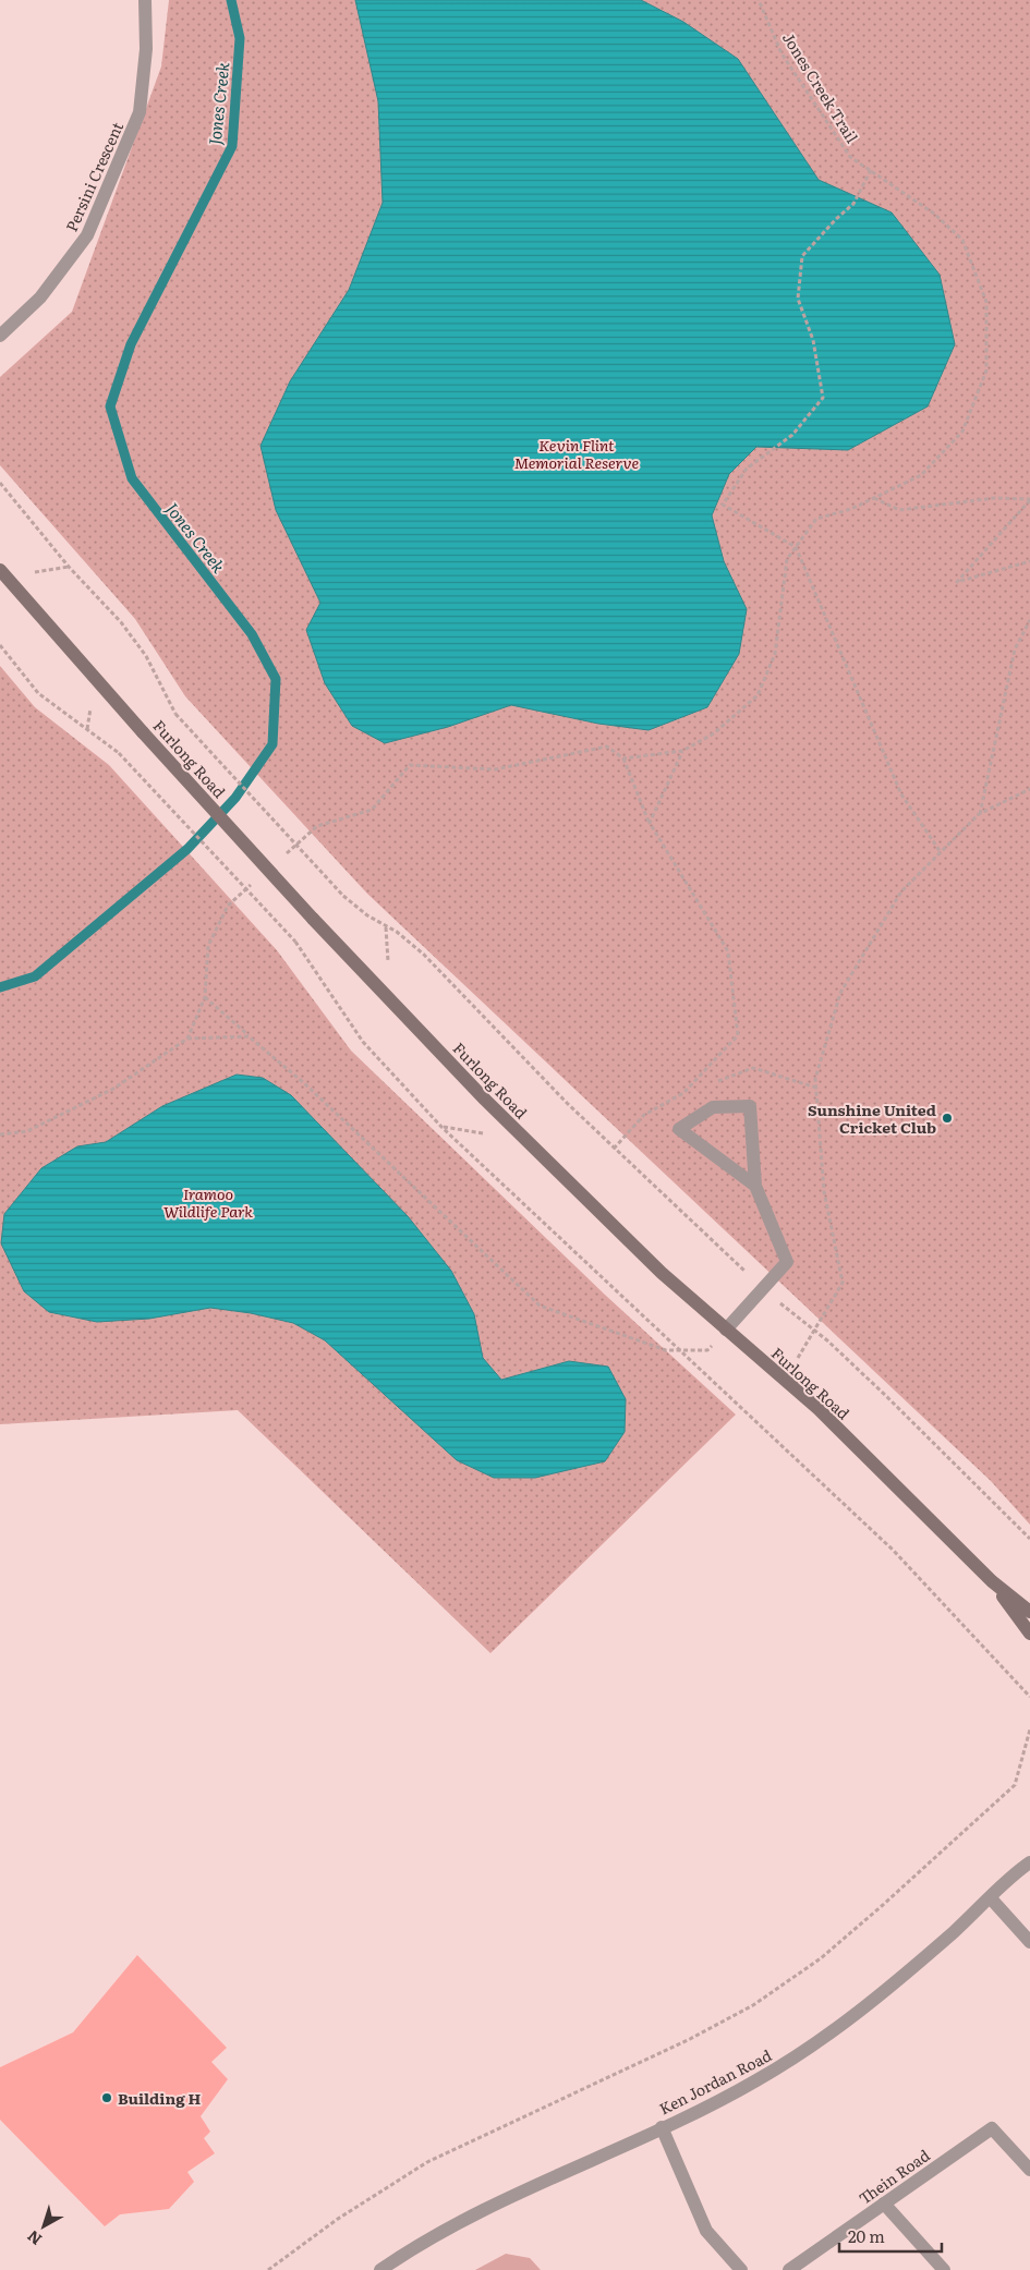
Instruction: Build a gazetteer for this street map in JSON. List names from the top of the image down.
{
  "streets": {
    "main road": ["Furlong Road"],
    "street": ["Persini Crescent", "Ken Jordan Road", "Thein Road"],
    "path": ["Jones Creek Trail"]
  },
  "water": ["Jones Creek"],
  "parks": ["Kevin Flint Memorial Reserve", "Iramoo Wildlife Park"],
  "places": ["Sunshine United Cricket Club", "Building H"],
  "scale_bar": "20 m",
  "north": "bottom left"
}
